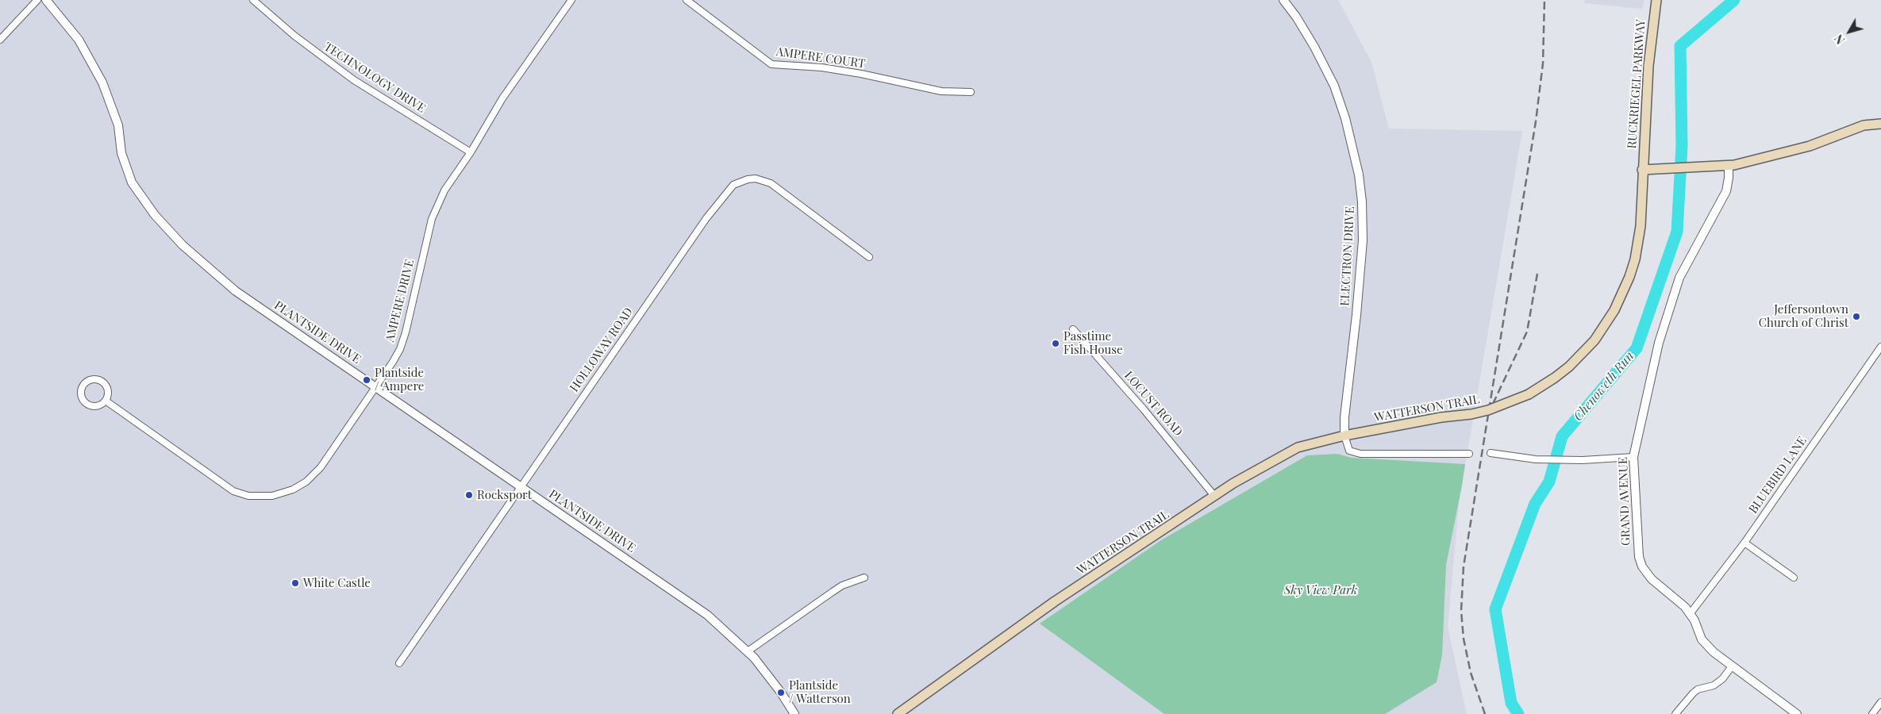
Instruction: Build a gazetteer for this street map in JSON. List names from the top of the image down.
{
  "streets": {
    "main road": ["RUCKRIEGEL PARKWAY", "WATTERSON TRAIL"],
    "street": [
      "AMPERE COURT",
      "TECHNOLOGY DRIVE",
      "ELECTRON DRIVE",
      "AMPERE DRIVE",
      "PLANTSIDE DRIVE",
      "HOLLOWAY ROAD",
      "LOCUST ROAD",
      "BLUEBIRD LANE",
      "GRAND AVENUE"
    ]
  },
  "crossings": [
    ["TECHNOLOGY DRIVE", "AMPERE DRIVE"],
    ["RUCKRIEGEL PARKWAY", "WATTERSON TRAIL"],
    ["ELECTRON DRIVE", "WATTERSON TRAIL"],
    ["AMPERE DRIVE", "PLANTSIDE DRIVE"],
    ["PLANTSIDE DRIVE", "HOLLOWAY ROAD"],
    ["LOCUST ROAD", "WATTERSON TRAIL"],
    ["BLUEBIRD LANE", "GRAND AVENUE"]
  ],
  "water": ["Chenoweth Run"],
  "parks": ["Sky View Park"],
  "places": [
    "Jeffersontown Church of Christ",
    "Passtime Fish House",
    "Plantside / Ampere",
    "Rocksport",
    "White Castle",
    "Plantside / Watterson"
  ],
  "north": "bottom left"
}
